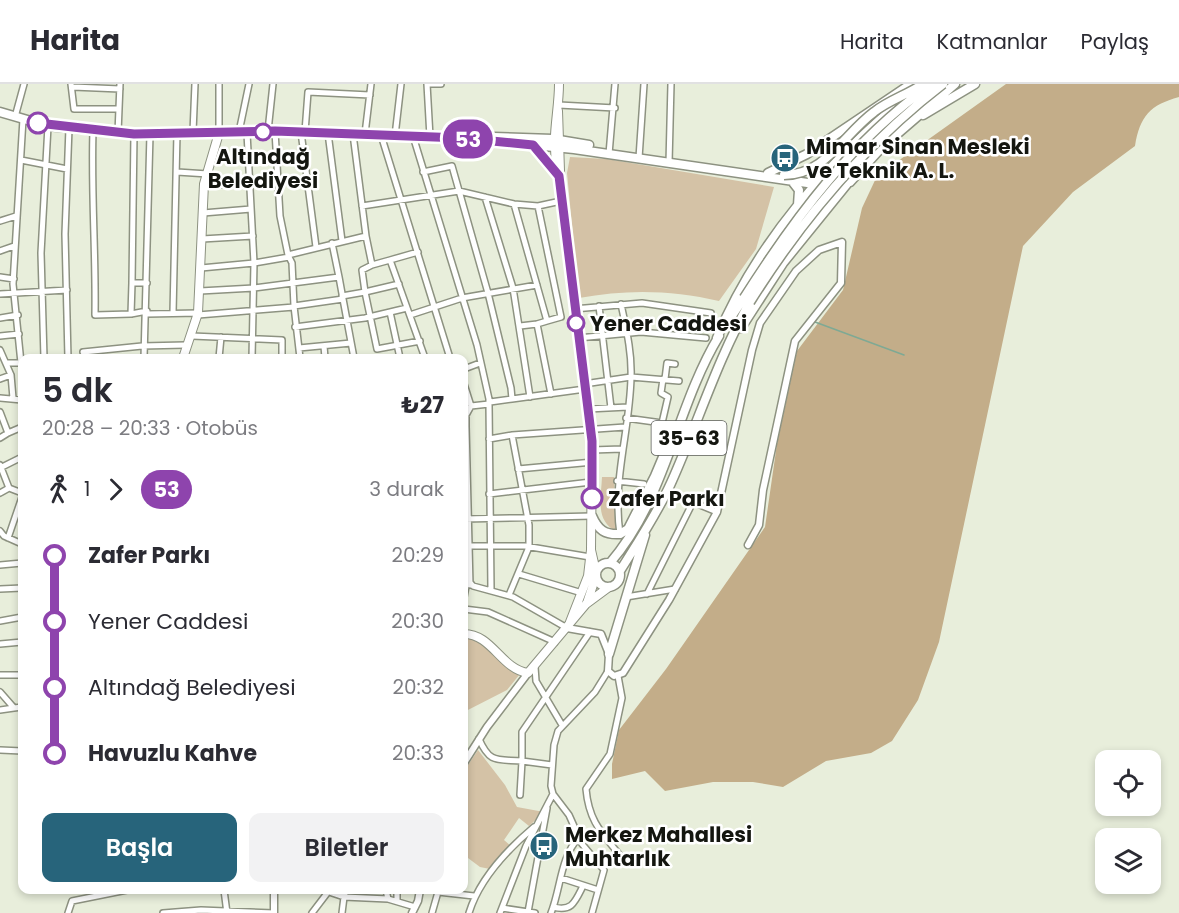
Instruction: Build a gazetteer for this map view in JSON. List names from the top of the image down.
{
  "streets": {
    "main road": ["35-63"]
  },
  "places": {
    "other": ["Altındağ Belediyesi", "Yener Caddesi", "Zafer Parkı"],
    "bus stop": ["Mimar Sinan Mesleki ve Teknik A. L.", "Merkez Mahallesi Muhtarlık"]
  },
  "lines": ["bus line 53"],
  "page": {
    "header": "Harita",
    "nav": ["Harita", "Katmanlar", "Paylaş"],
    "on_map": "53",
    "heading": ["5 dk", "20:28 – 20:33 · Otobüs", "₺27"],
    "legs": ["1", "53", "3 durak"],
    "list": [
      {
        "name": "Zafer Parkı",
        "value": "20:29"
      },
      {
        "name": "Yener Caddesi",
        "value": "20:30"
      },
      {
        "name": "Altındağ Belediyesi",
        "value": "20:32"
      },
      {
        "name": "Havuzlu Kahve",
        "value": "20:33"
      }
    ],
    "buttons": ["Başla", "Biletler"]
  }
}
